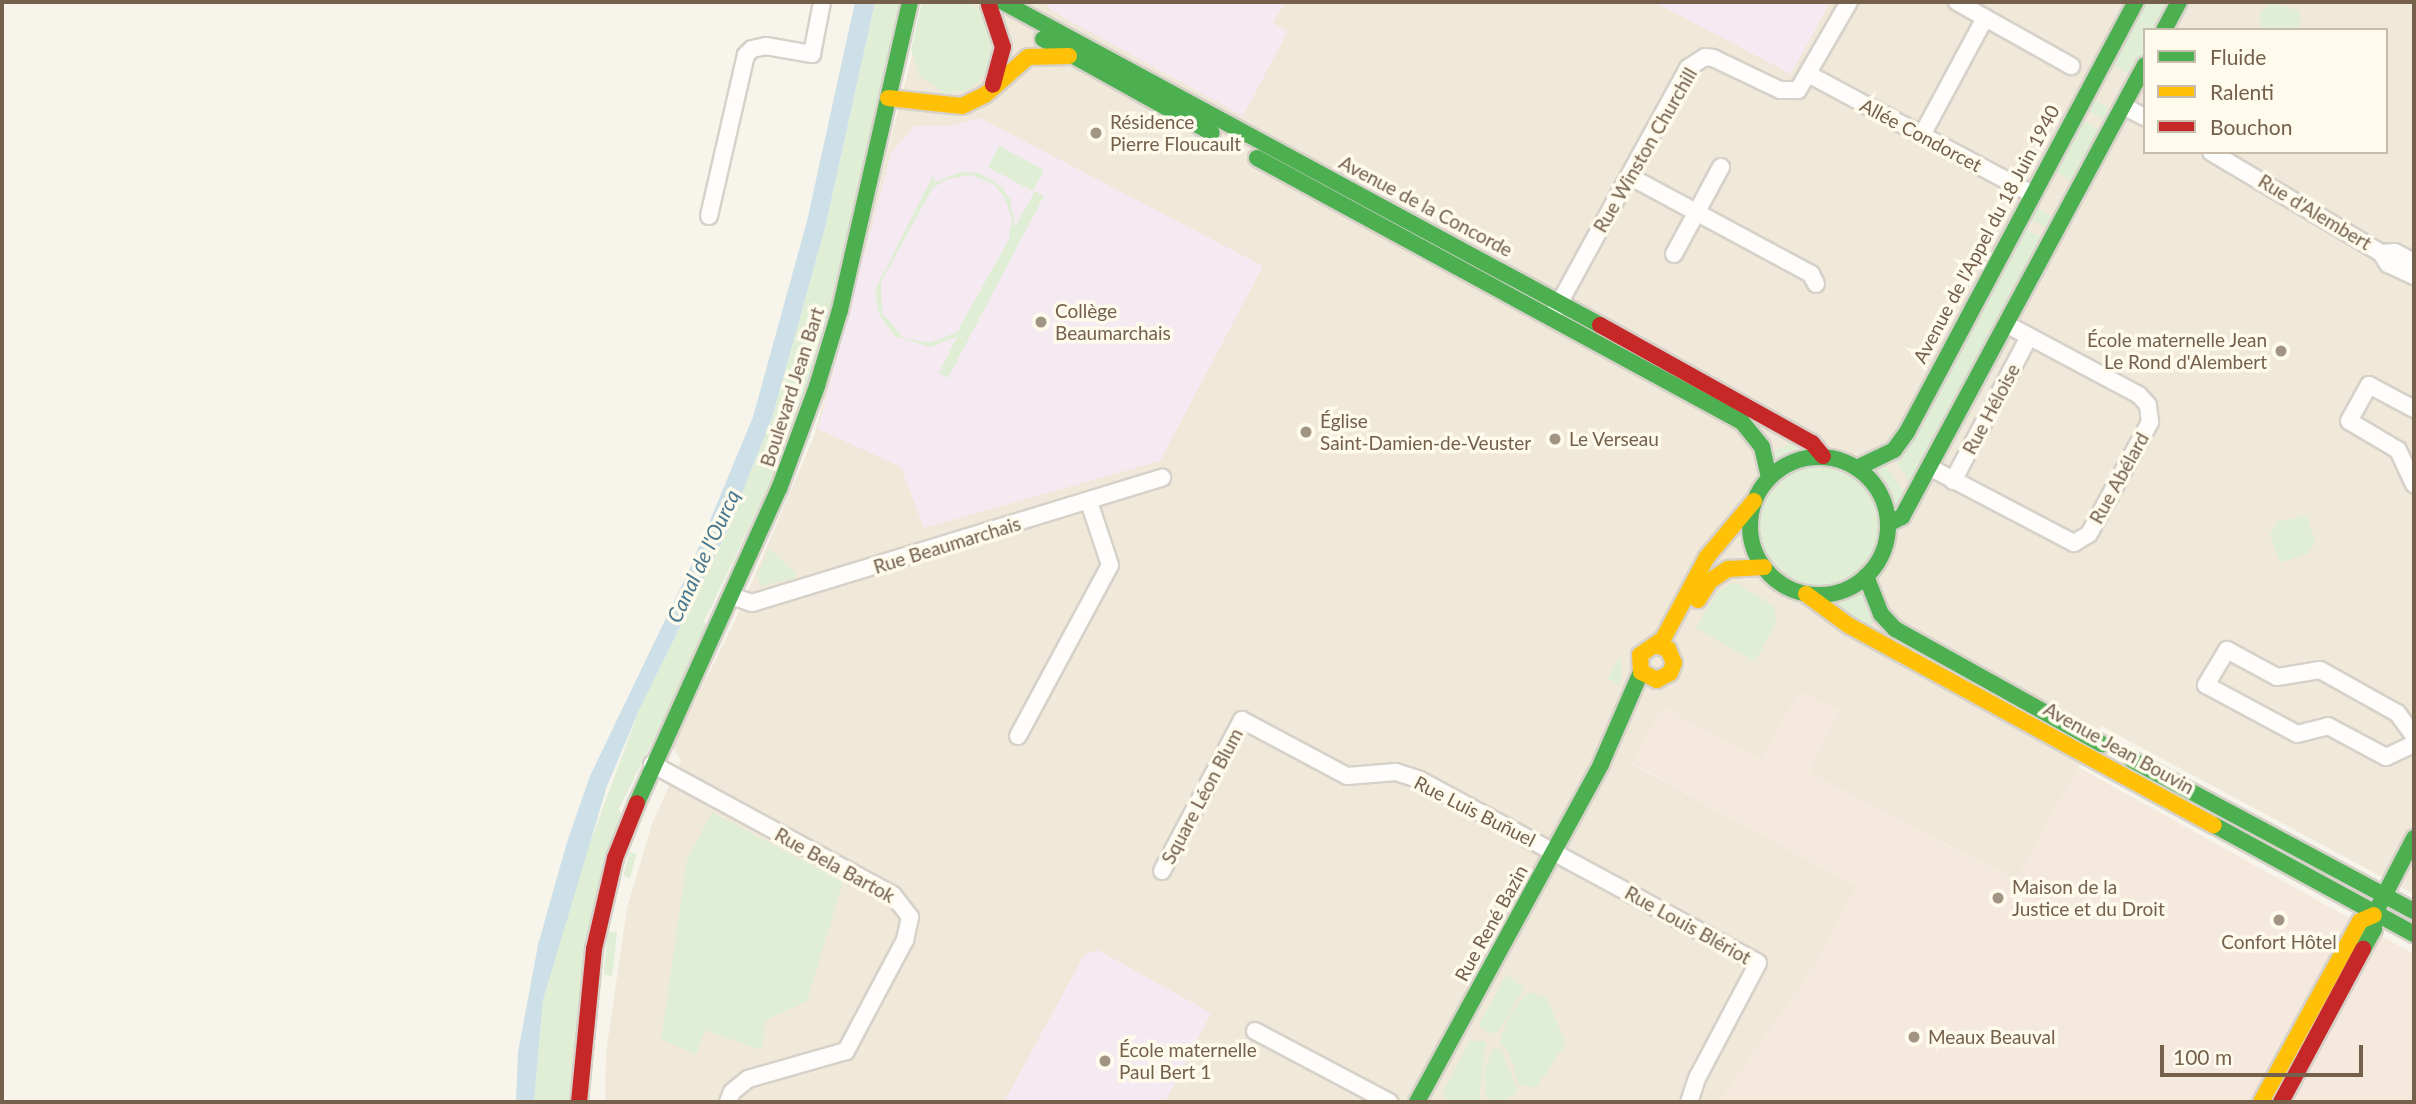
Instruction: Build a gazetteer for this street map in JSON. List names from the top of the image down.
{
  "streets": {
    "street": [
      "Allée Condorcet",
      "Rue Winston Churchill",
      "Avenue de la Concorde",
      "Rue d'Alembert",
      "Avenue de l'Appel du 18 Juin 1940",
      "Boulevard Jean Bart",
      "Rue Héloise",
      "Rue Abélard",
      "Rue Beaumarchais",
      "Avenue Jean Bouvin",
      "Square Léon Blum",
      "Rue Luis Buñuel",
      "Rue Bela Bartok",
      "Rue René Bazin",
      "Rue Louis Blériot"
    ]
  },
  "crossings": [
    ["Allée Condorcet", "Rue Winston Churchill"],
    ["Allée Condorcet", "Avenue de l'Appel du 18 Juin 1940"],
    ["Rue Winston Churchill", "Avenue de la Concorde"],
    ["Avenue de la Concorde", "Avenue de l'Appel du 18 Juin 1940"],
    ["Avenue de la Concorde", "Avenue Jean Bouvin"],
    ["Avenue de l'Appel du 18 Juin 1940", "Avenue Jean Bouvin"],
    ["Boulevard Jean Bart", "Rue Beaumarchais"],
    ["Boulevard Jean Bart", "Rue Bela Bartok"],
    ["Rue Héloise", "Rue Abélard"],
    ["Square Léon Blum", "Rue Luis Buñuel"],
    ["Rue Luis Buñuel", "Rue René Bazin"],
    ["Rue Luis Buñuel", "Rue Louis Blériot"],
    ["Rue René Bazin", "Rue Louis Blériot"]
  ],
  "water": ["Canal de l'Ourcq"],
  "places": [
    "Résidence Pierre Floucault",
    "Collège Beaumarchais",
    "École maternelle Jean Le Rond d'Alembert",
    "Église Saint-Damien-de-Veuster",
    "Le Verseau",
    "Maison de la Justice et du Droit",
    "Confort Hôtel",
    "Meaux Beauval",
    "École maternelle Paul Bert 1"
  ],
  "legend": ["Fluide", "Ralenti", "Bouchon"],
  "scale_bar": "100 m"
}
